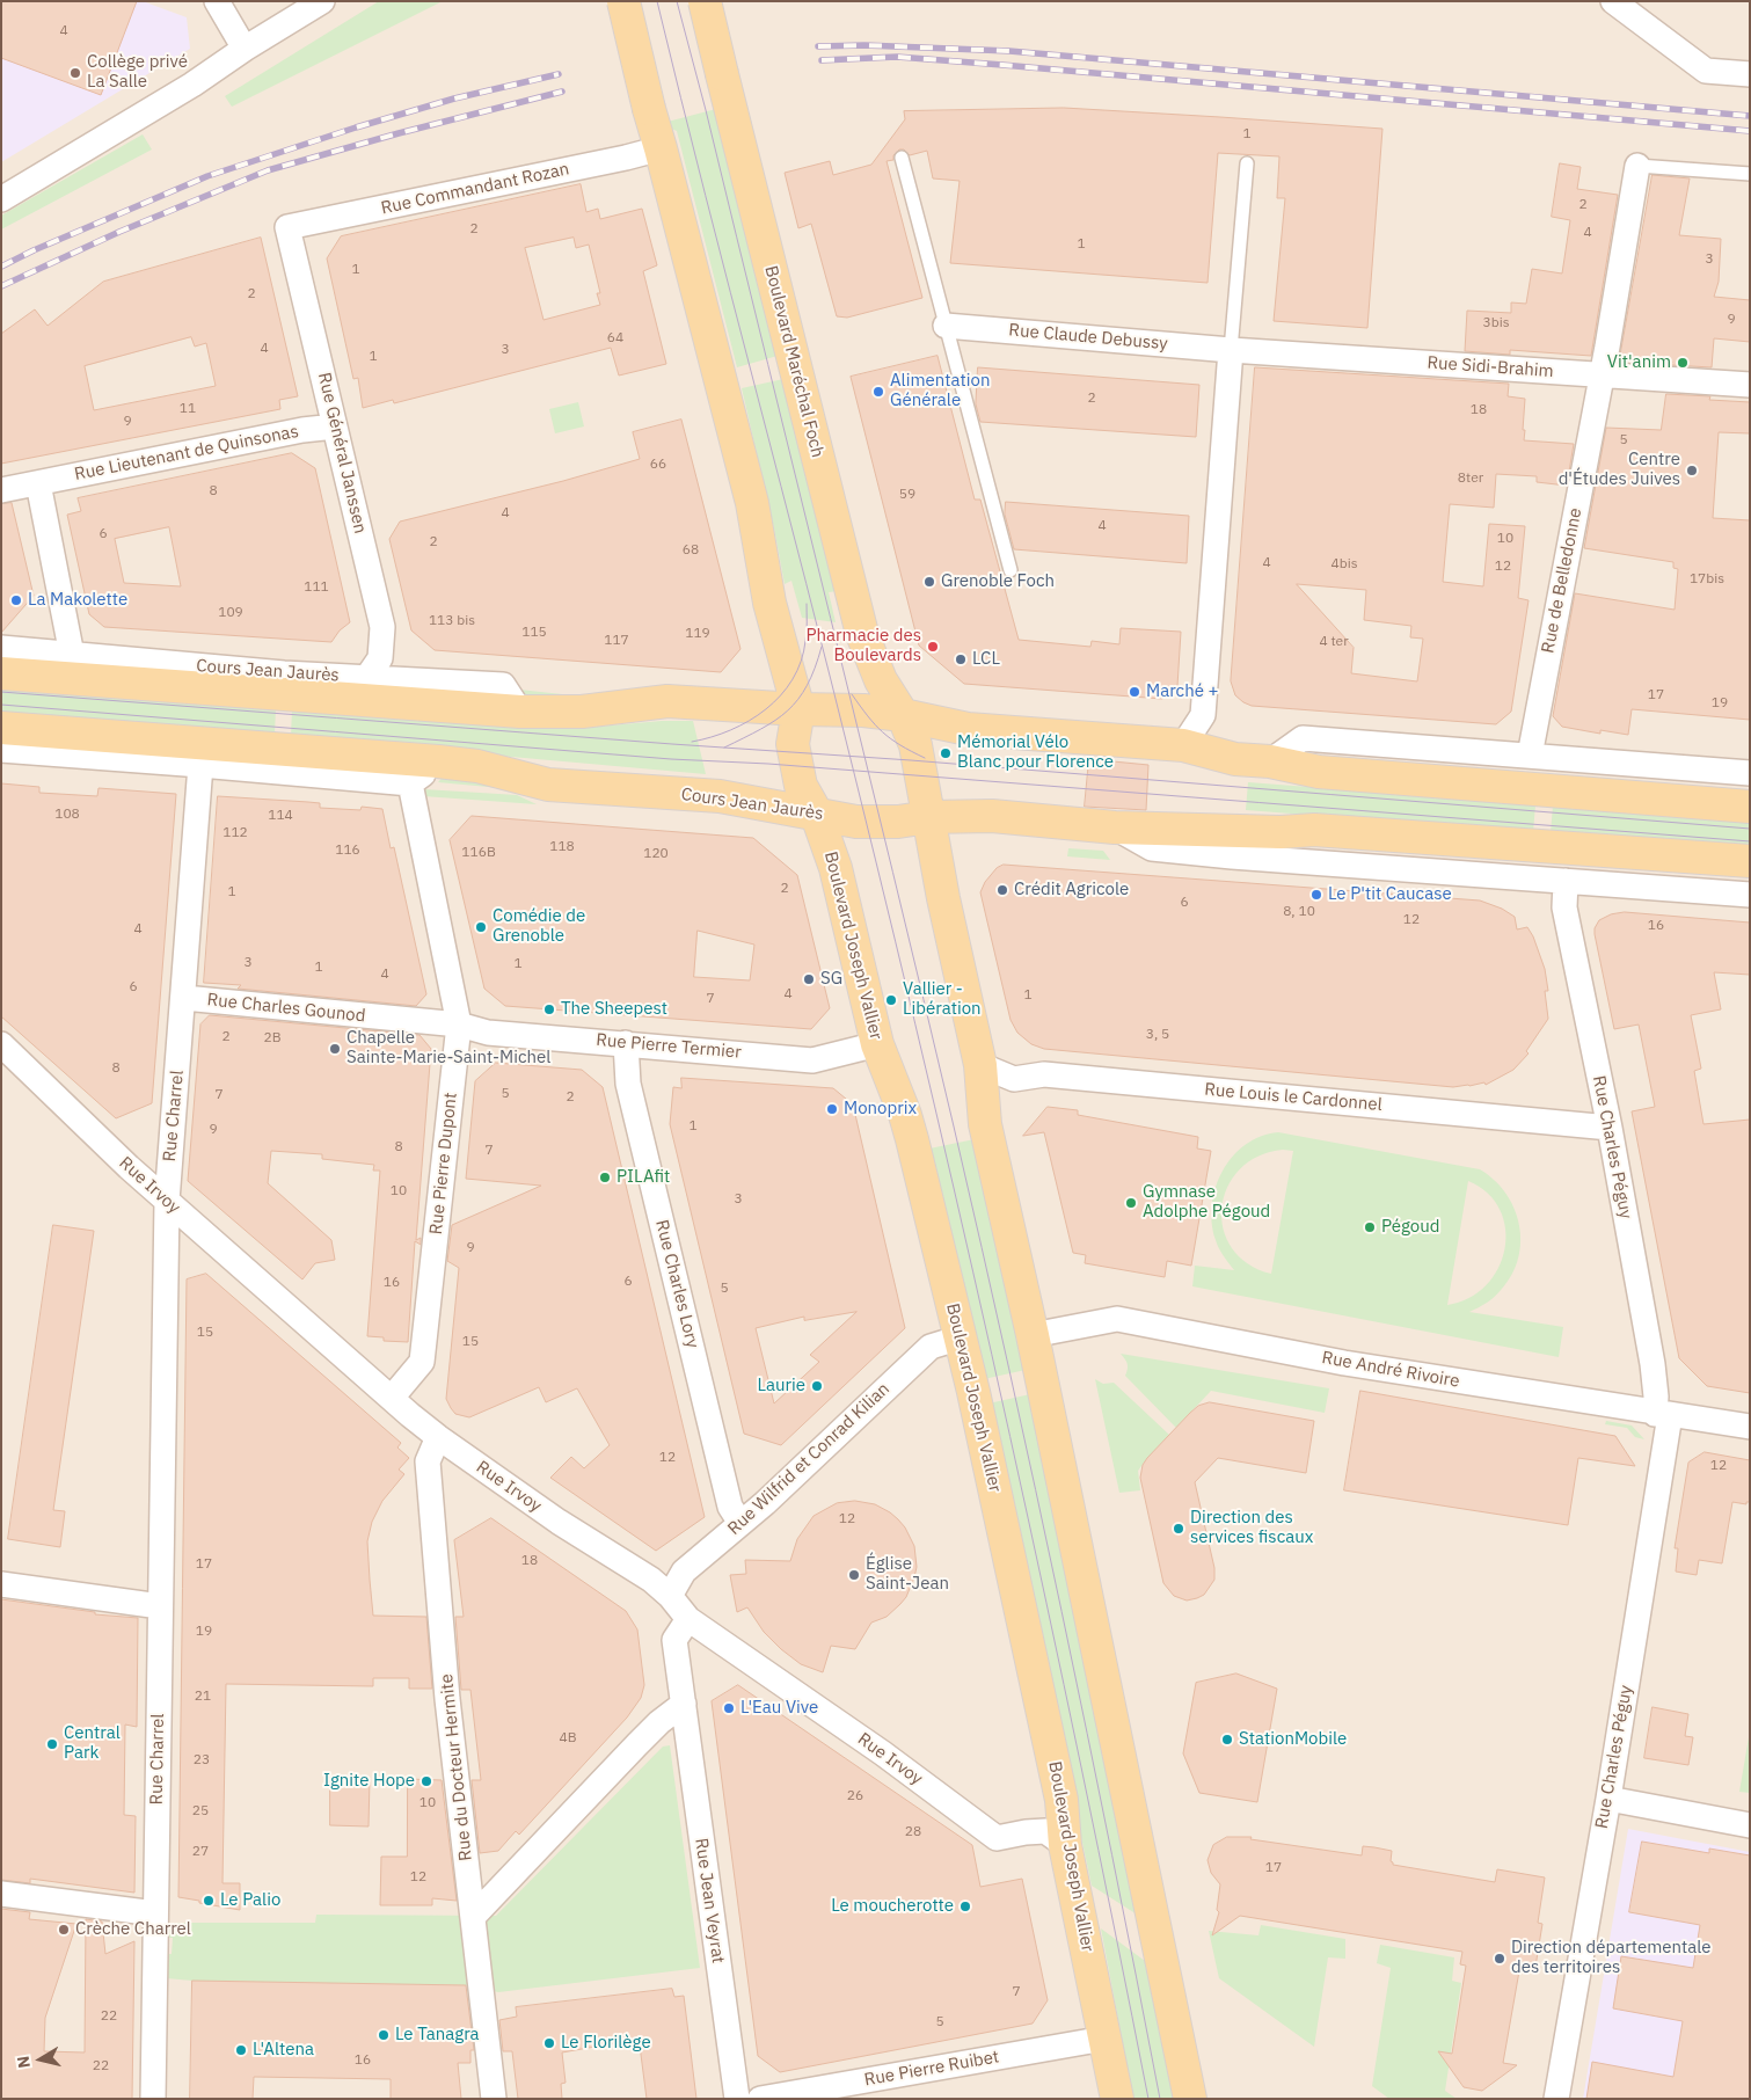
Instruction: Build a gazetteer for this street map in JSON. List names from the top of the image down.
{
  "streets": {
    "main road": ["Boulevard Maréchal Foch", "Cours Jean Jaurès", "Boulevard Joseph Vallier"],
    "street": [
      "Rue Commandant Rozan",
      "Rue Claude Debussy",
      "Rue Sidi-Brahim",
      "Rue Lieutenant de Quinsonas",
      "Rue Général Janssen",
      "Rue de Belledonne",
      "Rue Charles Gounod",
      "Rue Pierre Termier",
      "Rue Louis le Cardonnel",
      "Rue Charrel",
      "Rue Charles Péguy",
      "Rue Pierre Dupont",
      "Rue Irvoy",
      "Rue Charles Lory",
      "Rue André Rivoire",
      "Rue Wilfrid et Conrad Kilian",
      "Rue du Docteur Hermite",
      "Rue Jean Veyrat",
      "Rue Pierre Ruibet"
    ]
  },
  "crossings": [
    ["Rue Commandant Rozan", "Rue Général Janssen"],
    ["Rue Claude Debussy", "Rue Sidi-Brahim"],
    ["Boulevard Maréchal Foch", "Cours Jean Jaurès"],
    ["Rue Sidi-Brahim", "Rue de Belledonne"],
    ["Rue Lieutenant de Quinsonas", "Rue Général Janssen"],
    ["Rue Général Janssen", "Cours Jean Jaurès"],
    ["Cours Jean Jaurès", "Boulevard Joseph Vallier"],
    ["Boulevard Joseph Vallier", "Rue Pierre Termier"],
    ["Boulevard Joseph Vallier", "Rue Irvoy"],
    ["Boulevard Joseph Vallier", "Rue Wilfrid et Conrad Kilian"],
    ["Boulevard Joseph Vallier", "Rue Pierre Ruibet"],
    ["Rue Charles Gounod", "Rue Pierre Termier"],
    ["Rue Charles Gounod", "Rue Charrel"],
    ["Rue Charles Gounod", "Rue Pierre Dupont"],
    ["Rue Pierre Termier", "Rue Pierre Dupont"],
    ["Rue Pierre Termier", "Rue Charles Lory"],
    ["Rue Louis le Cardonnel", "Rue Charles Péguy"],
    ["Rue Charrel", "Rue Irvoy"],
    ["Rue Charles Péguy", "Rue André Rivoire"],
    ["Rue Pierre Dupont", "Rue Irvoy"],
    ["Rue Irvoy", "Rue Wilfrid et Conrad Kilian"],
    ["Rue Irvoy", "Rue du Docteur Hermite"],
    ["Rue Irvoy", "Rue Jean Veyrat"],
    ["Rue Charles Lory", "Rue Wilfrid et Conrad Kilian"]
  ],
  "places": [
    "Collège privé La Salle",
    "Vit'anim",
    "Alimentation Générale",
    "Centre d'Études Juives",
    "Grenoble Foch",
    "La Makolette",
    "Pharmacie des Boulevards",
    "LCL",
    "Marché +",
    "Mémorial Vélo Blanc pour Florence",
    "Crédit Agricole",
    "Le P'tit Caucase",
    "Comédie de Grenoble",
    "SG",
    "Vallier - Libération",
    "The Sheepest",
    "Chapelle Sainte-Marie-Saint-Michel",
    "Monoprix",
    "PILAfit",
    "Gymnase Adolphe Pégoud",
    "Pégoud",
    "Laurie",
    "Direction des services fiscaux",
    "Église Saint-Jean",
    "L'Eau Vive",
    "StationMobile",
    "Central Park",
    "Ignite Hope",
    "Le Palio",
    "Le moucherotte",
    "Crèche Charrel",
    "Direction départementale des territoires",
    "Le Tanagra",
    "Le Florilège",
    "L'Altena"
  ],
  "house_numbers": [
    "4",
    "1",
    "2",
    "2",
    "4",
    "1",
    "3",
    "1",
    "2",
    "9",
    "3bis",
    "64",
    "4",
    "3",
    "1",
    "2",
    "11",
    "18",
    "9",
    "5",
    "66",
    "8ter",
    "8",
    "59",
    "4",
    "4",
    "6",
    "10",
    "2",
    "68",
    "4",
    "4bis",
    "12",
    "17bis",
    "111",
    "109",
    "113 bis",
    "115",
    "119",
    "117",
    "4 ter",
    "17",
    "19",
    "108",
    "114",
    "112",
    "118",
    "116",
    "116B",
    "120",
    "2",
    "1",
    "6",
    "8, 10",
    "12",
    "16",
    "4",
    "3",
    "1",
    "1",
    "4",
    "6",
    "4",
    "1",
    "7",
    "3, 5",
    "2",
    "2B",
    "8",
    "5",
    "7",
    "2",
    "1",
    "9",
    "8",
    "7",
    "10",
    "3",
    "9",
    "6",
    "16",
    "5",
    "15",
    "15",
    "12",
    "12",
    "12",
    "18",
    "17",
    "19",
    "21",
    "4B",
    "23",
    "26",
    "10",
    "25",
    "28",
    "27",
    "17",
    "12",
    "7",
    "22",
    "5",
    "16",
    "22"
  ],
  "north": "left"
}
